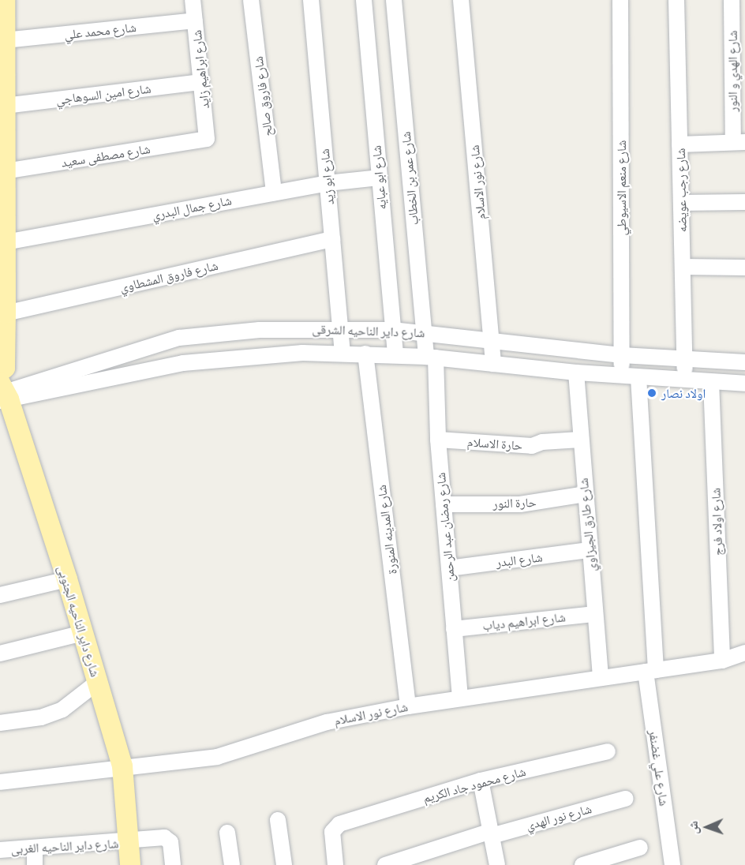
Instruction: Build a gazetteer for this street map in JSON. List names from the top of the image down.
{
  "streets": {
    "main road": ["شارع داير الناحيه الجنوبى"],
    "street": [
      "شارع محمد علي",
      "شارع ابراهيم زايد",
      "شارع الهدي و النور",
      "شارع امين السوهاجي",
      "شارع فاروق صالح",
      "شارع مصطفى سعيد",
      "شارع ابو زيد",
      "شارع ابو عبايه",
      "شارع عمر بن الخطاب",
      "شارع نور الاسلام",
      "شارع منعم الاسيوطي",
      "شارع رجب عويضه",
      "شارع جمال البدري",
      "شارع فاروق المشطاوي",
      "شارع داير الناحيه الشرقى",
      "حارة الاسلام",
      "حارة النور",
      "شارع اولاد فرج",
      "شارع طارق الجيزاوي",
      "شارع رمضان عبد الرحمن",
      "شارع المدينه المنورة",
      "شارع البدر",
      "شارع ابراهيم دياب",
      "شارع علي غضنفر",
      "شارع محمود جاد الكريم",
      "شارع نور الهدي",
      "شارع داير الناحيه الغربى"
    ]
  },
  "crossings": [
    ["شارع محمد علي", "شارع ابراهيم زايد"],
    ["شارع ابراهيم زايد", "شارع امين السوهاجي"],
    ["شارع ابراهيم زايد", "شارع مصطفى سعيد"],
    ["شارع فاروق صالح", "شارع جمال البدري"],
    ["شارع ابو زيد", "شارع جمال البدري"],
    ["شارع ابو زيد", "شارع فاروق المشطاوي"],
    ["شارع ابو زيد", "شارع داير الناحيه الشرقى"],
    ["شارع ابو عبايه", "شارع جمال البدري"],
    ["شارع ابو عبايه", "شارع داير الناحيه الشرقى"],
    ["شارع عمر بن الخطاب", "شارع داير الناحيه الشرقى"],
    ["شارع عمر بن الخطاب", "شارع رمضان عبد الرحمن"],
    ["شارع نور الاسلام", "شارع داير الناحيه الشرقى"],
    ["شارع نور الاسلام", "شارع اولاد فرج"],
    ["شارع نور الاسلام", "شارع طارق الجيزاوي"],
    ["شارع نور الاسلام", "شارع رمضان عبد الرحمن"],
    ["شارع نور الاسلام", "شارع المدينه المنورة"],
    ["شارع نور الاسلام", "شارع داير الناحيه الجنوبى"],
    ["شارع نور الاسلام", "شارع علي غضنفر"],
    ["شارع منعم الاسيوطي", "شارع داير الناحيه الشرقى"],
    ["شارع رجب عويضه", "شارع داير الناحيه الشرقى"],
    ["شارع داير الناحيه الشرقى", "شارع اولاد فرج"],
    ["شارع داير الناحيه الشرقى", "شارع طارق الجيزاوي"],
    ["شارع داير الناحيه الشرقى", "شارع رمضان عبد الرحمن"],
    ["شارع داير الناحيه الشرقى", "شارع المدينه المنورة"],
    ["شارع داير الناحيه الشرقى", "شارع داير الناحيه الجنوبى"],
    ["شارع داير الناحيه الشرقى", "شارع علي غضنفر"],
    ["حارة الاسلام", "شارع طارق الجيزاوي"],
    ["حارة الاسلام", "شارع رمضان عبد الرحمن"],
    ["حارة النور", "شارع طارق الجيزاوي"],
    ["حارة النور", "شارع رمضان عبد الرحمن"],
    ["شارع طارق الجيزاوي", "شارع البدر"],
    ["شارع طارق الجيزاوي", "شارع ابراهيم دياب"],
    ["شارع رمضان عبد الرحمن", "شارع البدر"],
    ["شارع رمضان عبد الرحمن", "شارع ابراهيم دياب"],
    ["شارع داير الناحيه الجنوبى", "شارع داير الناحيه الغربى"]
  ],
  "places": ["اولاد نصار"],
  "north": "left"
}
